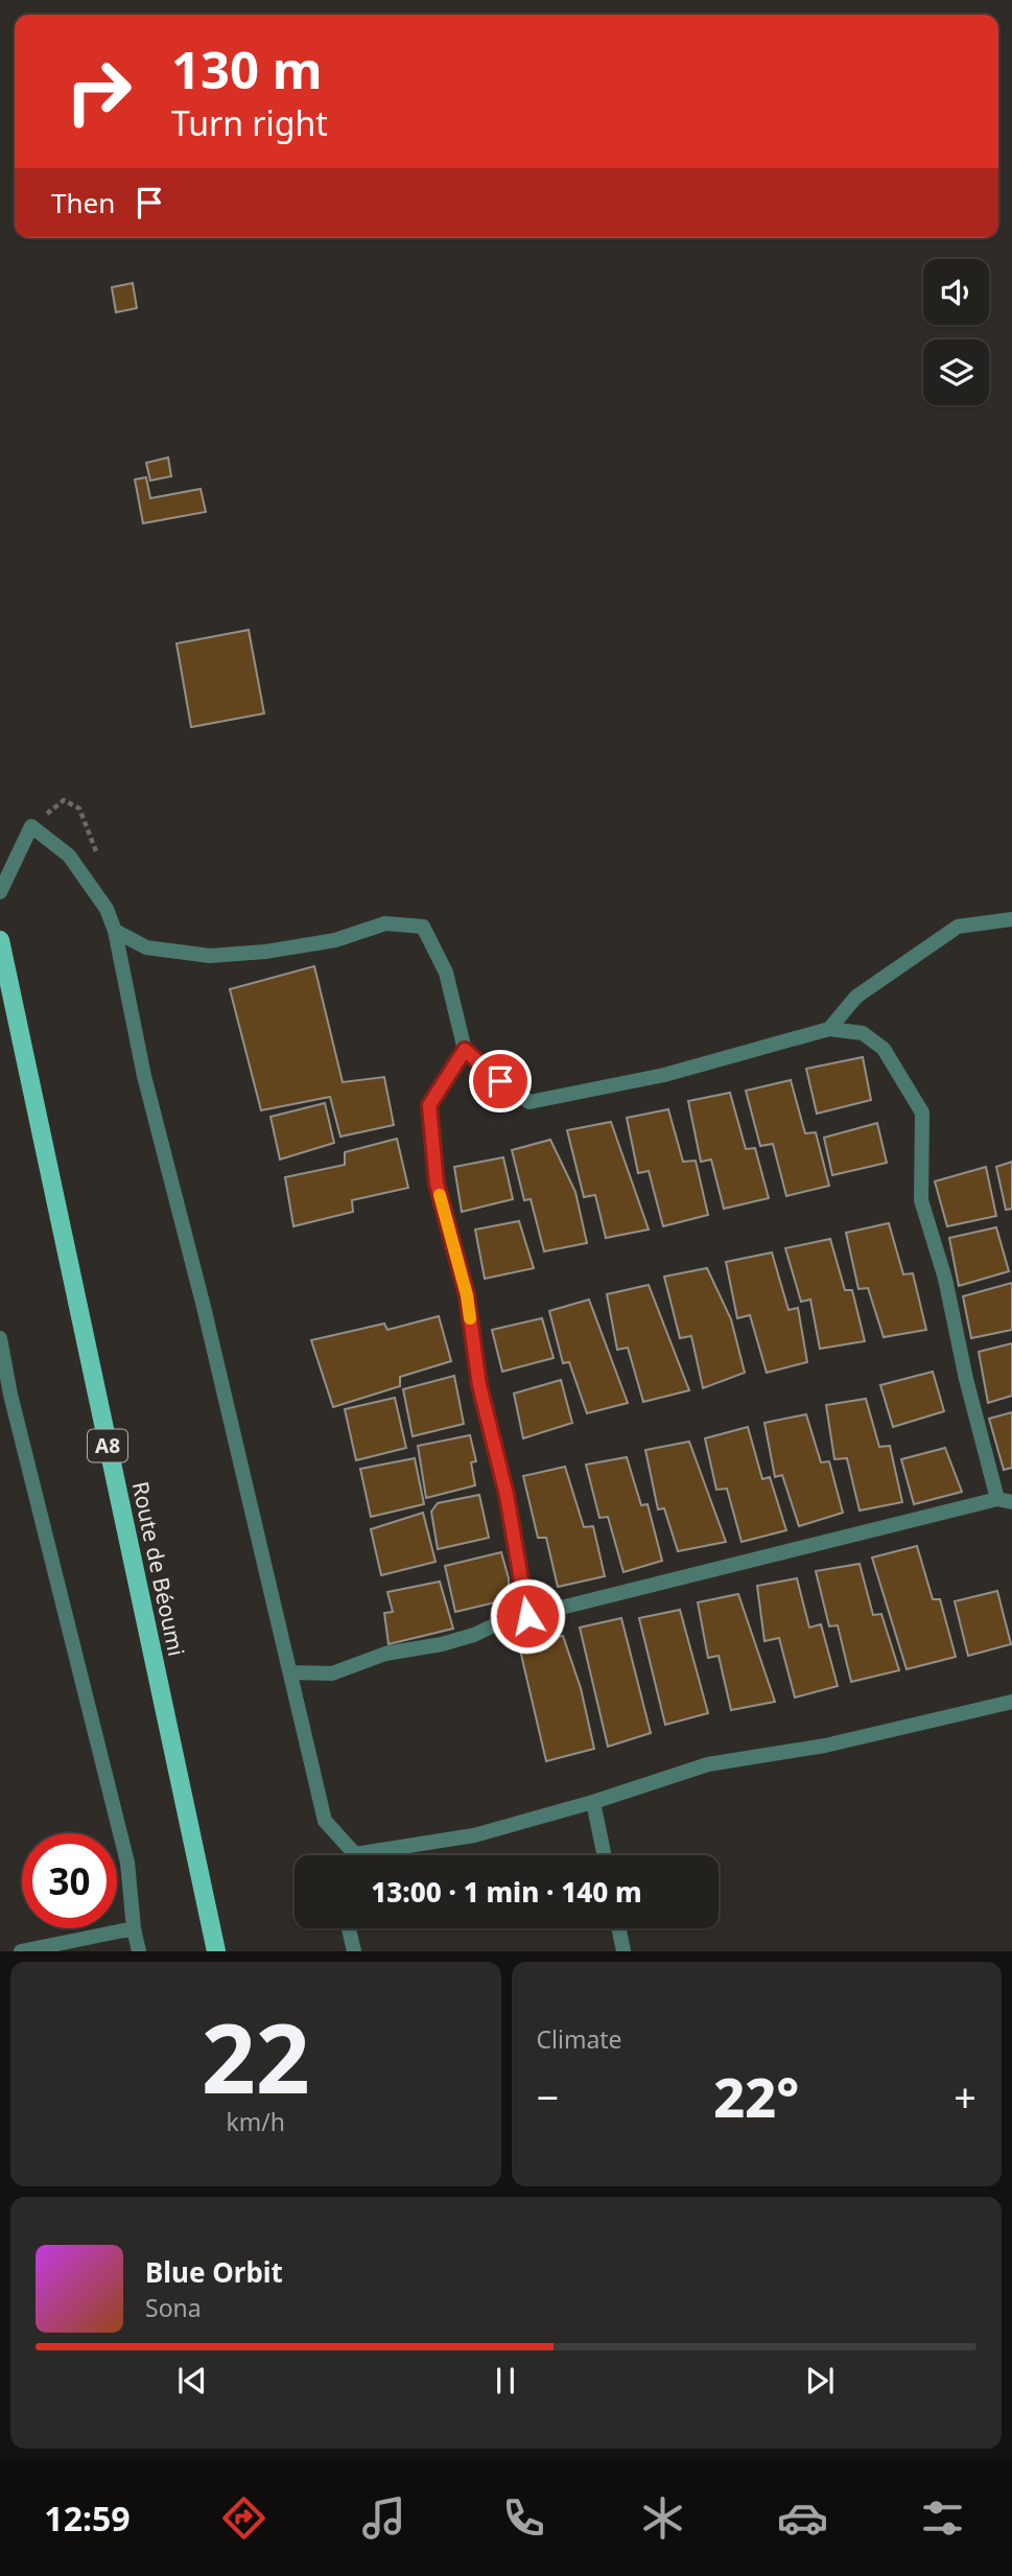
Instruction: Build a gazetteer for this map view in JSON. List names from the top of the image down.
{
  "streets": {
    "main road": ["A8", "Route de Béoumi"]
  },
  "page": {
    "turn": ["130 m", "Turn right"],
    "then": "Then",
    "limit": "30",
    "trip": "13:00 · 1 min · 140 m",
    "tile": [
      ["22", "km/h"],
      "Climate"
    ],
    "heat": ["−", "22°", "+"],
    "song": ["Blue Orbit", "Sona"],
    "tabs": "12:59"
  }
}
